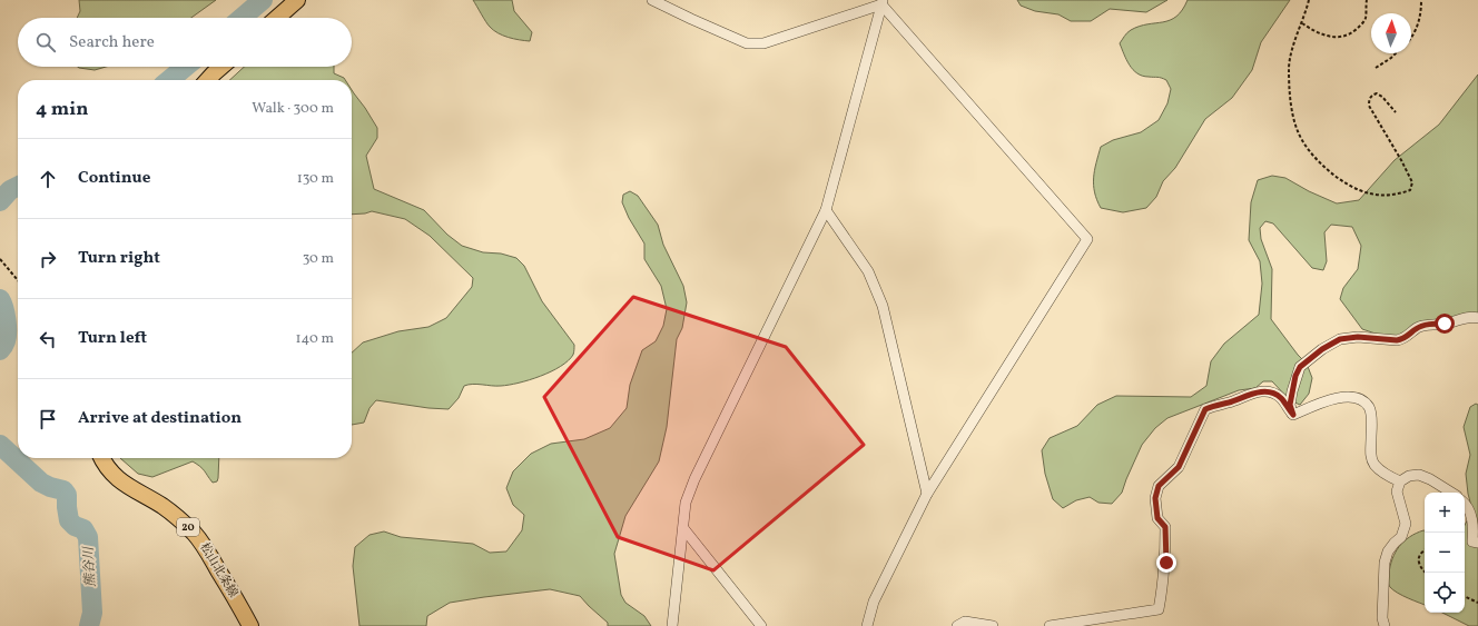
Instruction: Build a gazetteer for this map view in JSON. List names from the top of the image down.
{
  "streets": {
    "main road": ["20", "松山北条線"]
  },
  "water": ["熊谷川"],
  "north": "top",
  "page": {
    "search": "Search here",
    "heading": ["4 min", "Walk · 300 m"],
    "list": [
      ["Continue", "130 m"],
      ["Turn right", "30 m"],
      ["Turn left", "140 m"],
      "Arrive at destination"
    ],
    "map_buttons": ["+", "−"]
  }
}
